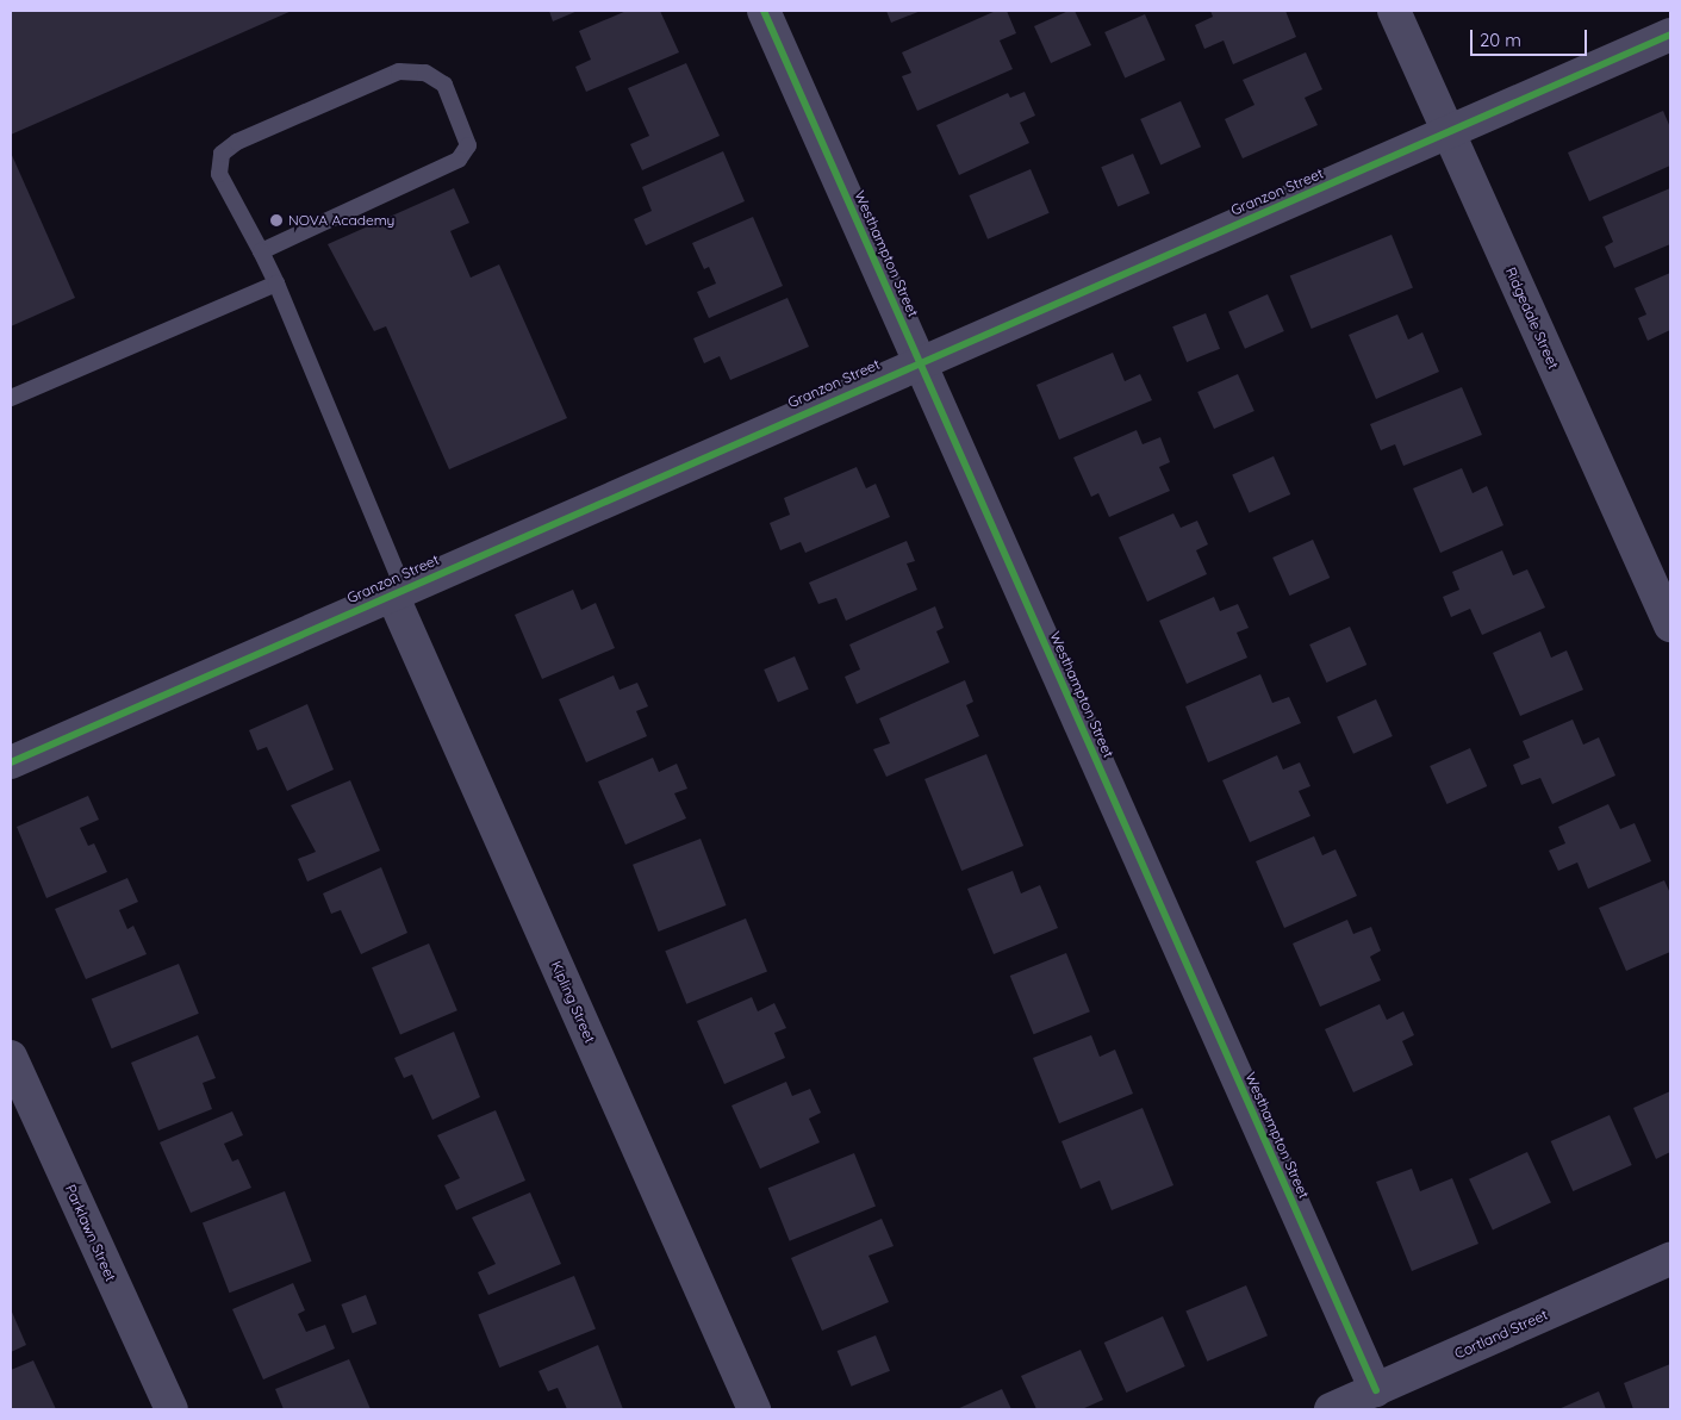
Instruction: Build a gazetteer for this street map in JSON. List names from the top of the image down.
{
  "streets": {
    "street": [
      "Granzon Street",
      "Westhampton Street",
      "Ridgedale Street",
      "Kipling Street",
      "Parklawn Street",
      "Cortland Street"
    ]
  },
  "crossings": [
    ["Granzon Street", "Westhampton Street"],
    ["Granzon Street", "Ridgedale Street"],
    ["Granzon Street", "Kipling Street"],
    ["Westhampton Street", "Cortland Street"]
  ],
  "places": ["NOVA Academy"],
  "scale_bar": "20 m"
}
